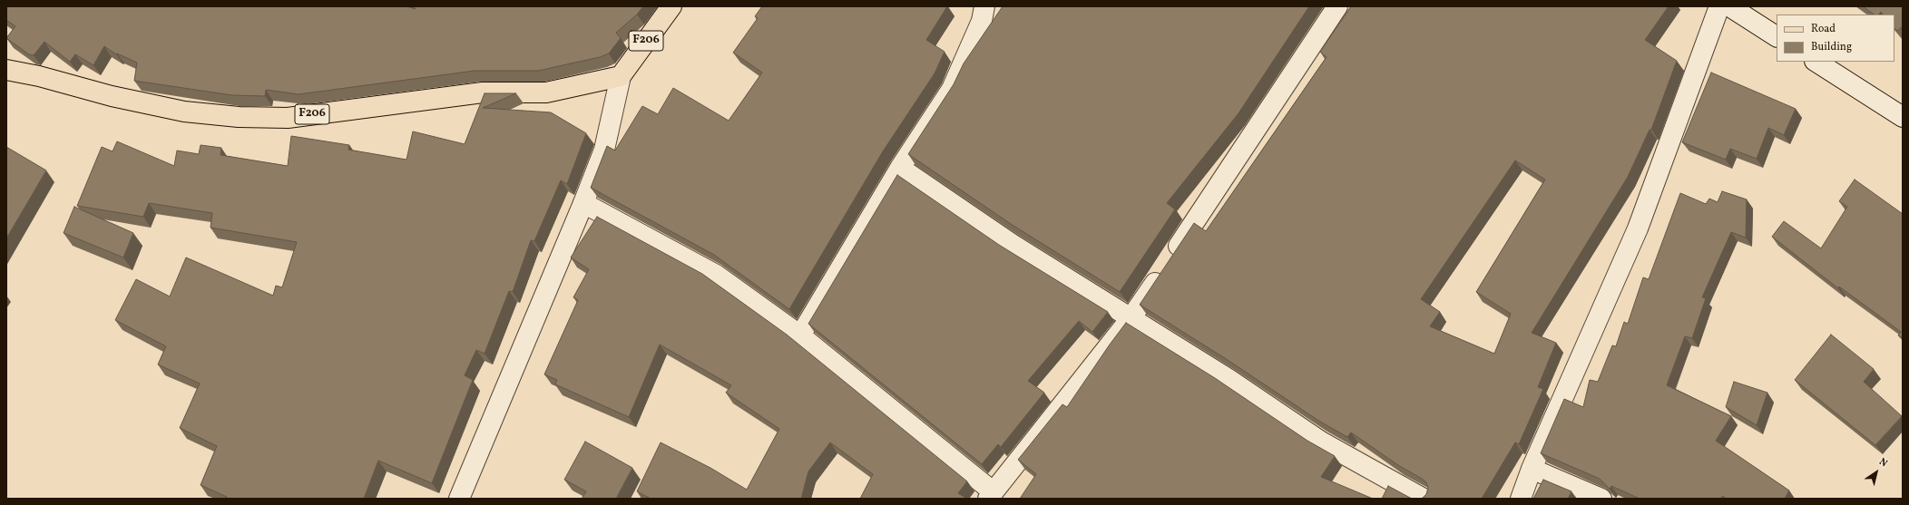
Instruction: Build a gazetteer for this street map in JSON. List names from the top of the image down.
{
  "streets": {
    "main road": ["F206"]
  },
  "legend": ["Road", "Building"],
  "north": "top right"
}
